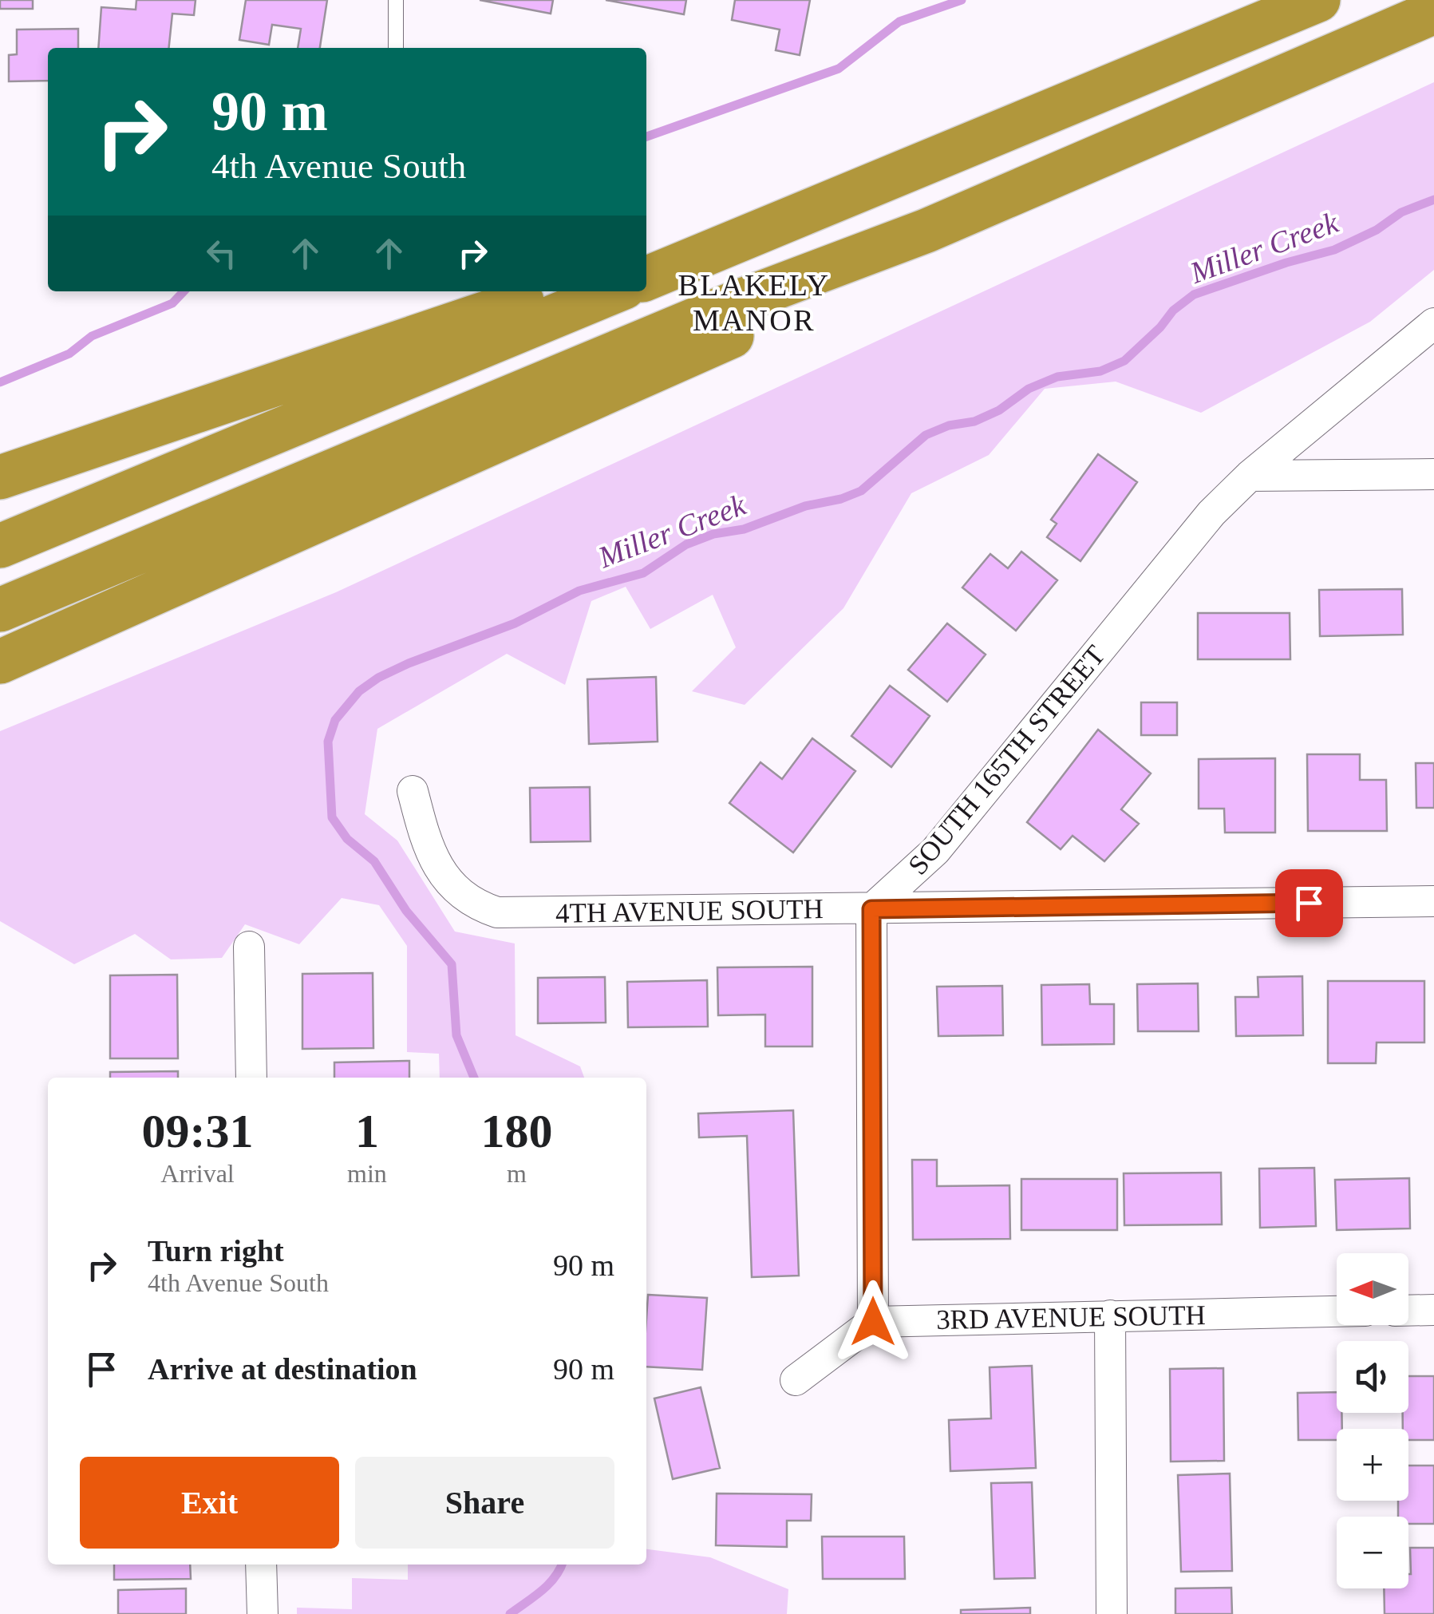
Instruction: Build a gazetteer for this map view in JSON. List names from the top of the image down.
{
  "streets": {
    "street": ["SOUTH 165TH STREET", "4TH AVENUE SOUTH", "3RD AVENUE SOUTH"]
  },
  "crossings": [
    ["SOUTH 165TH STREET", "4TH AVENUE SOUTH"]
  ],
  "districts": ["BLAKELY MANOR"],
  "water": ["Miller Creek"],
  "north": "left",
  "page": {
    "turn": ["90 m", "4th Avenue South"],
    "eta": [
      "09:31",
      "Arrival",
      "1",
      "min",
      "180",
      "m"
    ],
    "list": [
      {
        "name": "Turn right",
        "note": "4th Avenue South",
        "value": "90 m"
      },
      {
        "name": "Arrive at destination",
        "value": "90 m"
      }
    ],
    "map_buttons": ["+", "−"],
    "buttons": ["Exit", "Share"]
  }
}
